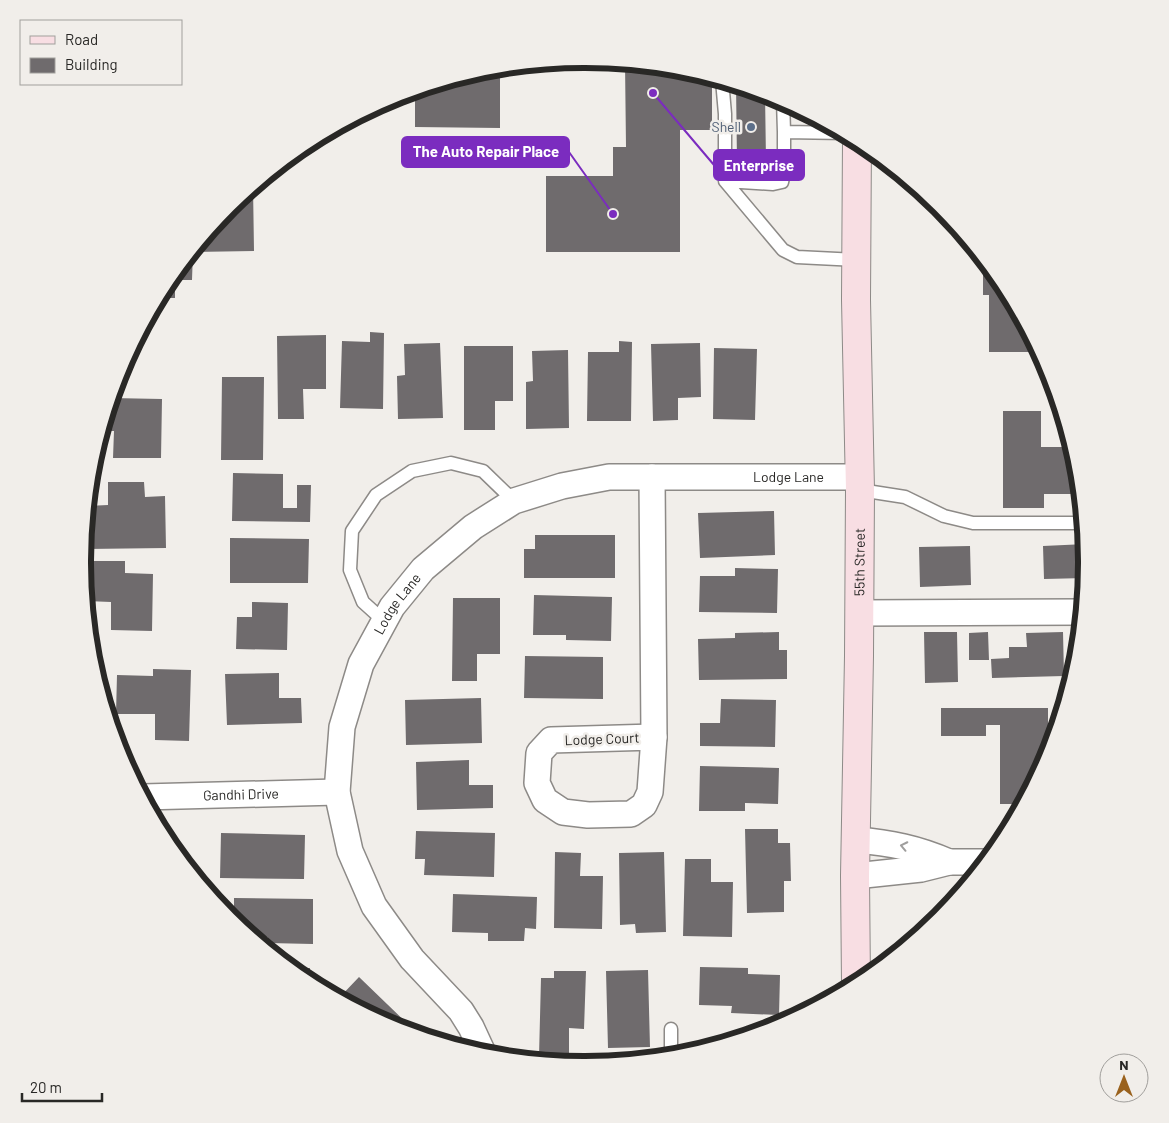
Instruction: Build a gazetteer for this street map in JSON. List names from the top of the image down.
{
  "streets": {
    "main road": ["55th Street"],
    "street": ["Lodge Lane", "Lodge Court", "Gandhi Drive"]
  },
  "crossings": [
    ["Lodge Lane", "55th Street"],
    ["Lodge Lane", "Lodge Court"],
    ["Lodge Lane", "Gandhi Drive"]
  ],
  "places": ["Enterprise", "Shell", "The Auto Repair Place"],
  "legend": ["Road", "Building"],
  "scale_bar": "20 m",
  "north": "top"
}
